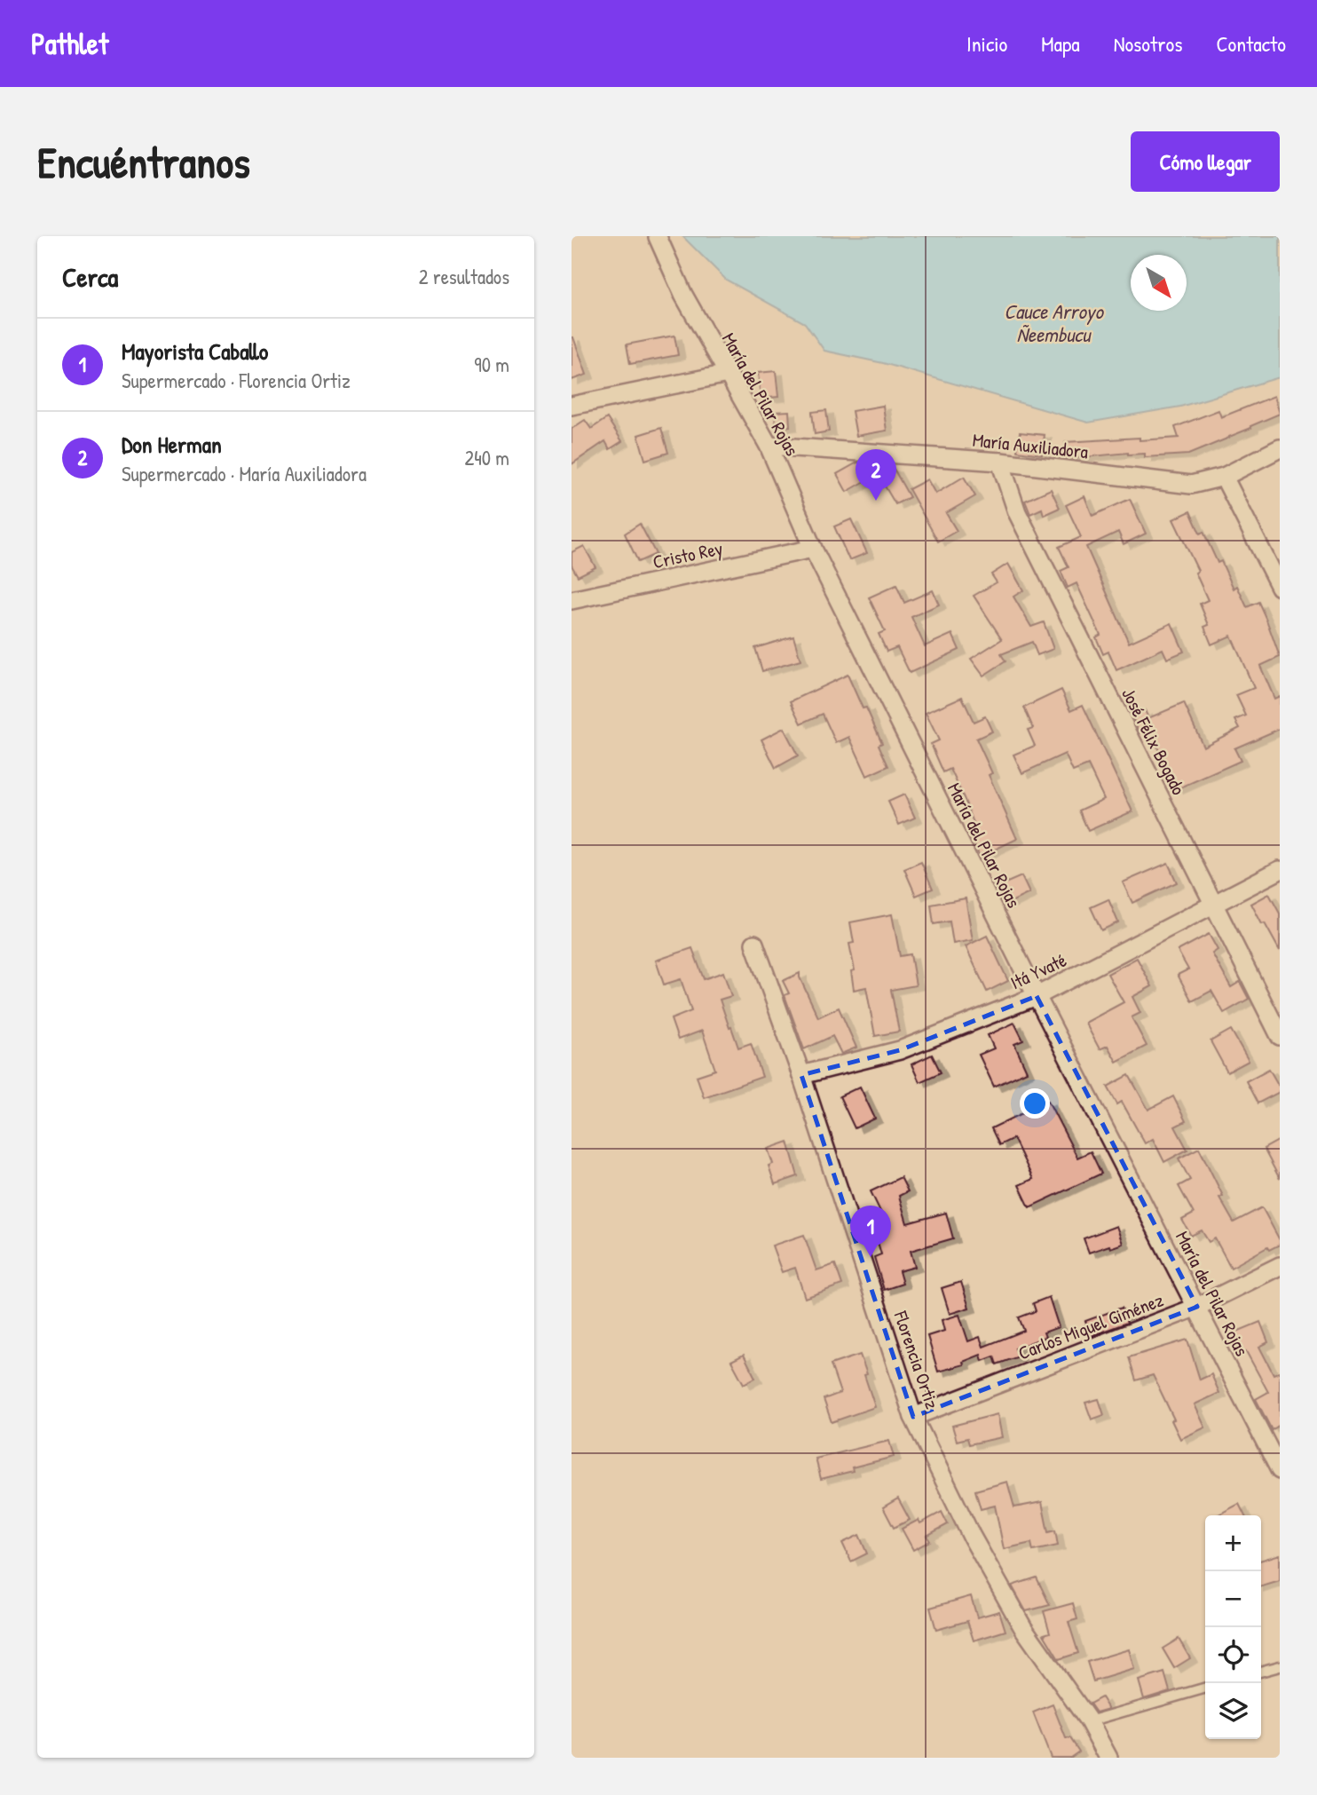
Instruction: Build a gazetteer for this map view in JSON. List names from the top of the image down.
{
  "streets": {
    "street": [
      "María del Pilar Rojas",
      "María Auxiliadora",
      "Cristo Rey",
      "José Félix Bogado",
      "Itá Yvaté",
      "Carlos Miguel Giménez",
      "Florencia Ortiz"
    ]
  },
  "crossings": [
    ["María del Pilar Rojas", "María Auxiliadora"],
    ["María del Pilar Rojas", "Cristo Rey"],
    ["María del Pilar Rojas", "Itá Yvaté"],
    ["María del Pilar Rojas", "Carlos Miguel Giménez"],
    ["María Auxiliadora", "José Félix Bogado"],
    ["José Félix Bogado", "Itá Yvaté"],
    ["Itá Yvaté", "Florencia Ortiz"],
    ["Carlos Miguel Giménez", "Florencia Ortiz"]
  ],
  "water": ["Cauce Arroyo Ñeembucu"],
  "north": "bottom right",
  "page": {
    "header": "Pathlet",
    "nav": [
      "Inicio",
      "Mapa",
      "Nosotros",
      "Contacto"
    ],
    "buttons": "Cómo llegar",
    "title": "Encuéntranos",
    "heading": ["Cerca", "2 resultados"],
    "list": [
      {
        "mark": "1",
        "name": "Mayorista Caballo",
        "note": "Supermercado · Florencia Ortiz",
        "value": "90 m"
      },
      {
        "mark": "2",
        "name": "Don Herman",
        "note": "Supermercado · María Auxiliadora",
        "value": "240 m"
      }
    ],
    "pins": ["2", "1"],
    "map_buttons": ["+", "−"]
  }
}
